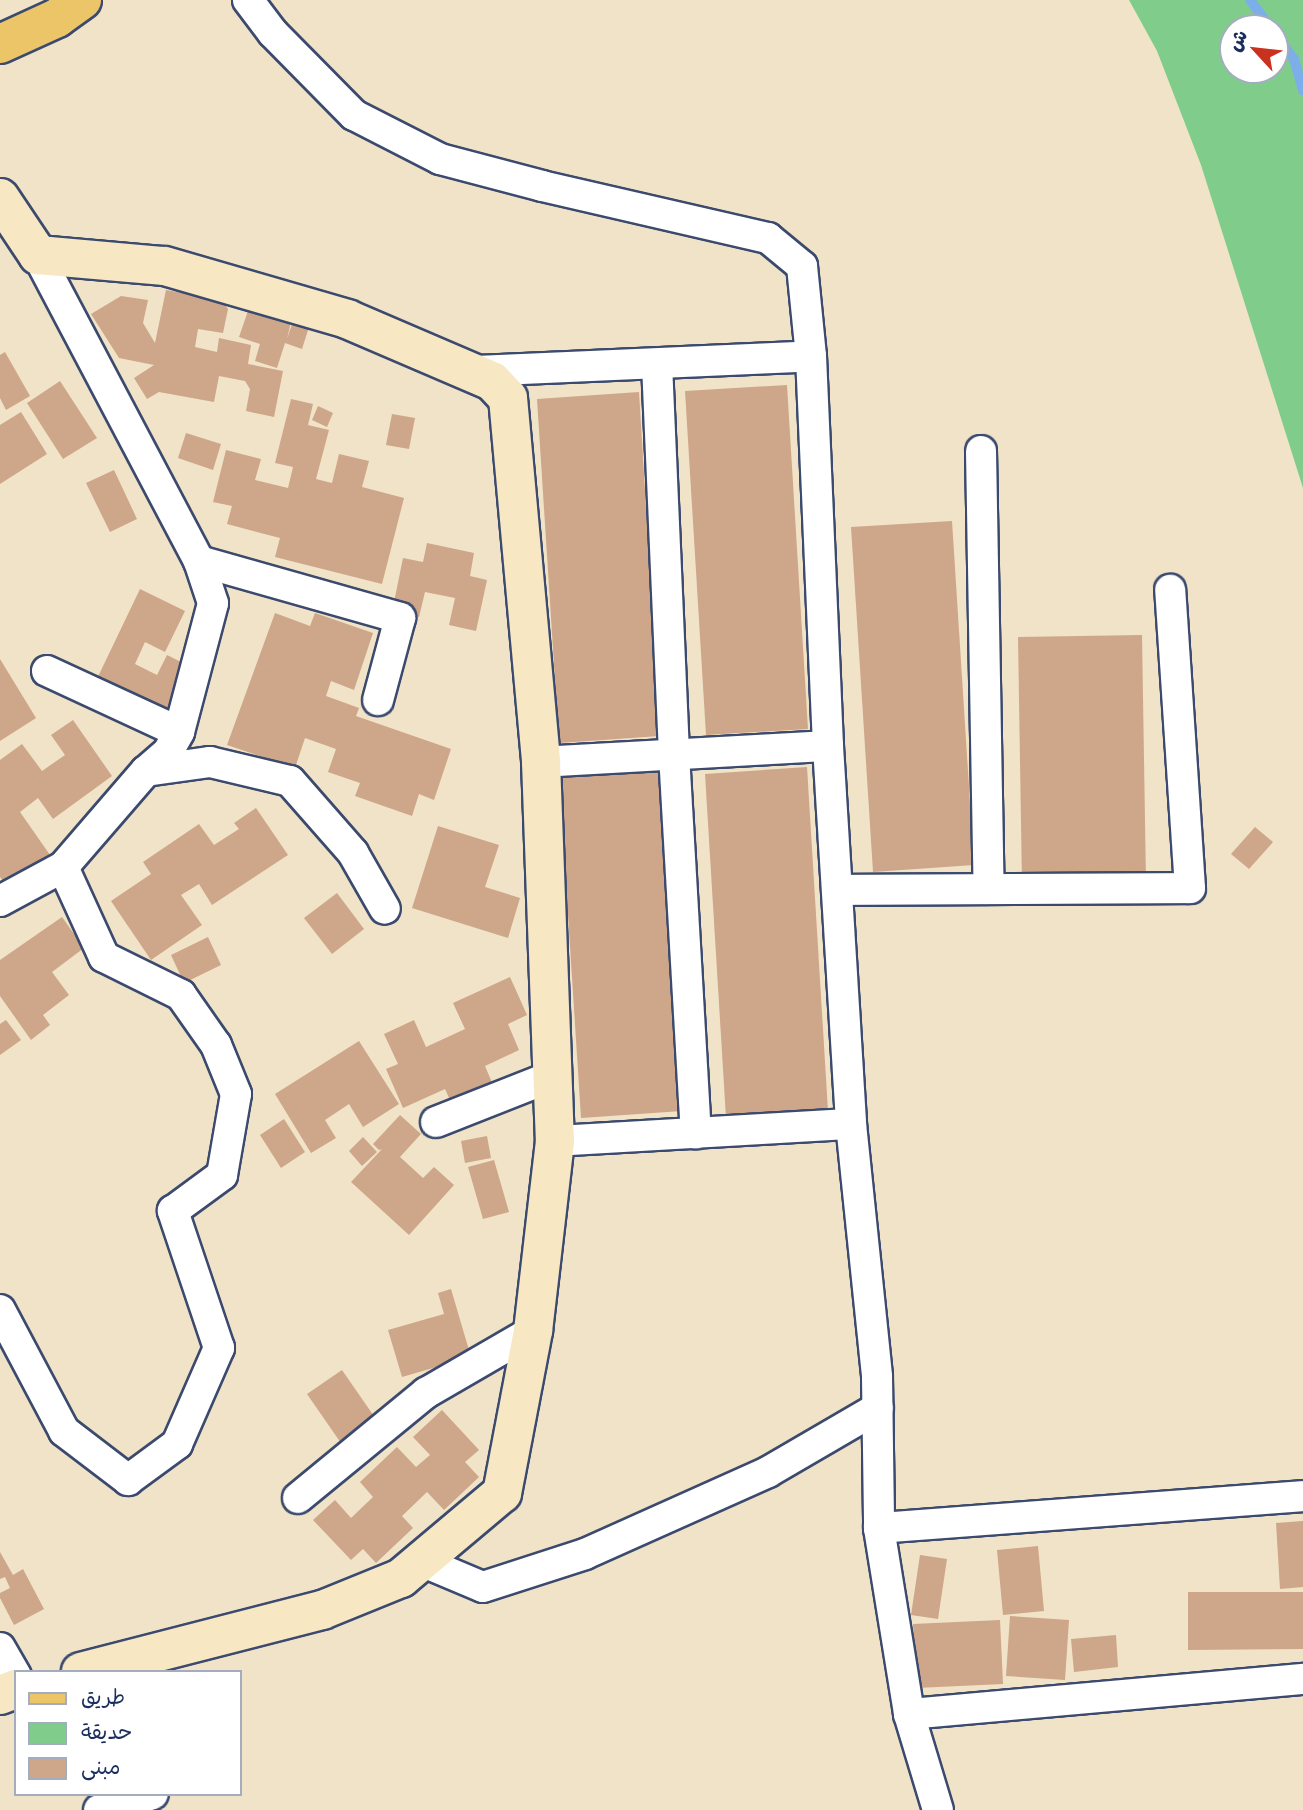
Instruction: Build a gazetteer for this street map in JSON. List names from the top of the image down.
{
  "legend": ["طريق", "حديقة", "مبنى"],
  "north": "top left"
}
